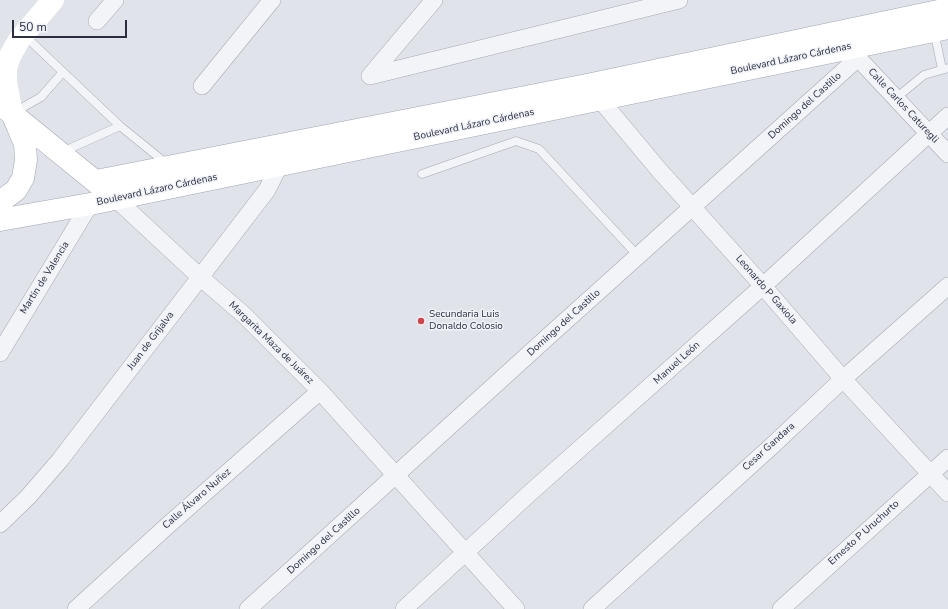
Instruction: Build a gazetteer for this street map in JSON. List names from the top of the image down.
{
  "streets": {
    "main road": ["Boulevard Lázaro Cárdenas", "Margarita Maza de Juárez"],
    "street": [
      "Domingo del Castillo",
      "Calle Carlos Caturegli",
      "Martin de Valencia",
      "Leonardo P Gaxiola",
      "Juan de Grijalva",
      "Manuel León",
      "Cesar Gandara",
      "Calle Álvaro Nuñez",
      "Ernesto P Uruchurto"
    ]
  },
  "crossings": [
    ["Boulevard Lázaro Cárdenas", "Domingo del Castillo"],
    ["Boulevard Lázaro Cárdenas", "Calle Carlos Caturegli"],
    ["Boulevard Lázaro Cárdenas", "Martin de Valencia"],
    ["Boulevard Lázaro Cárdenas", "Leonardo P Gaxiola"],
    ["Boulevard Lázaro Cárdenas", "Juan de Grijalva"],
    ["Boulevard Lázaro Cárdenas", "Margarita Maza de Juárez"],
    ["Domingo del Castillo", "Calle Carlos Caturegli"],
    ["Domingo del Castillo", "Leonardo P Gaxiola"],
    ["Domingo del Castillo", "Margarita Maza de Juárez"],
    ["Calle Carlos Caturegli", "Manuel León"],
    ["Leonardo P Gaxiola", "Manuel León"],
    ["Leonardo P Gaxiola", "Cesar Gandara"],
    ["Leonardo P Gaxiola", "Ernesto P Uruchurto"],
    ["Juan de Grijalva", "Margarita Maza de Juárez"],
    ["Margarita Maza de Juárez", "Manuel León"],
    ["Margarita Maza de Juárez", "Calle Álvaro Nuñez"]
  ],
  "places": ["Secundaria Luis Donaldo Colosio"],
  "scale_bar": "50 m"
}
